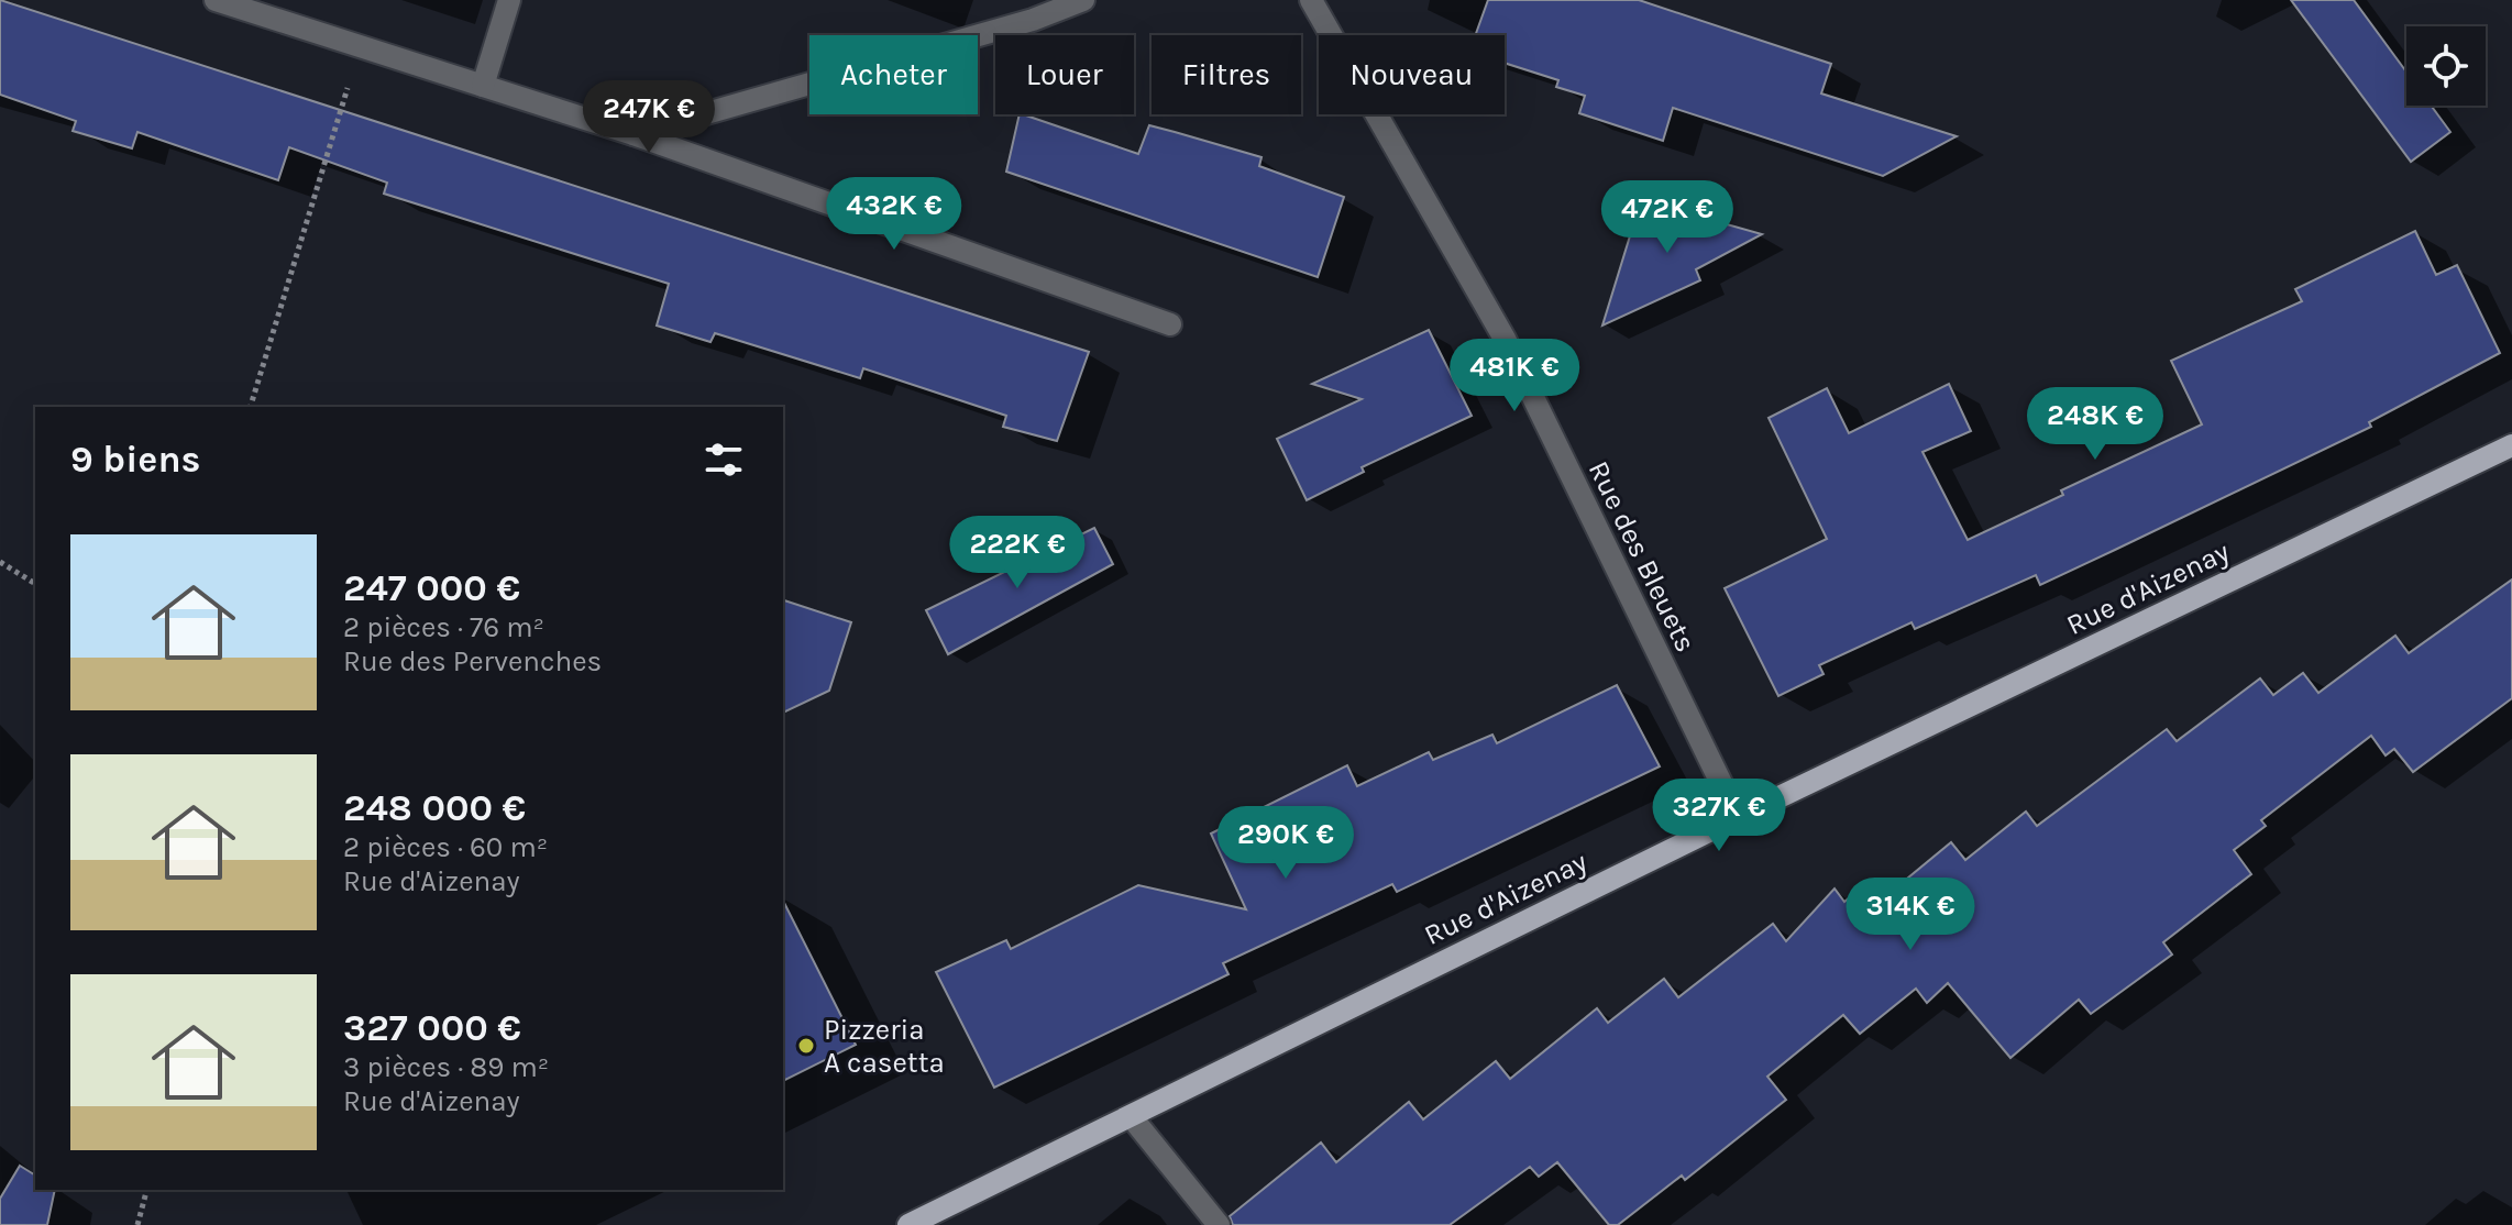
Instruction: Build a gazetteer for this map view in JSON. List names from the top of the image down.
{
  "streets": {
    "main road": ["Rue d'Aizenay"],
    "street": ["Rue des Bleuets"]
  },
  "crossings": [
    ["Rue des Bleuets", "Rue d'Aizenay"]
  ],
  "places": ["Pizzeria A casetta"],
  "page": {
    "chip": [
      "Acheter",
      "Louer",
      "Filtres",
      "Nouveau"
    ],
    "price": [
      "247K €",
      "432K €",
      "472K €",
      "481K €",
      "248K €",
      "222K €",
      "327K €",
      "290K €",
      "314K €"
    ],
    "heading": "9 biens",
    "list": [
      {
        "name": "247 000 €",
        "note": "2 pièces · 76 m² · Rue des Pervenches"
      },
      {
        "name": "248 000 €",
        "note": "2 pièces · 60 m² · Rue d'Aizenay"
      },
      {
        "name": "327 000 €",
        "note": "3 pièces · 89 m² · Rue d'Aizenay"
      }
    ]
  }
}
